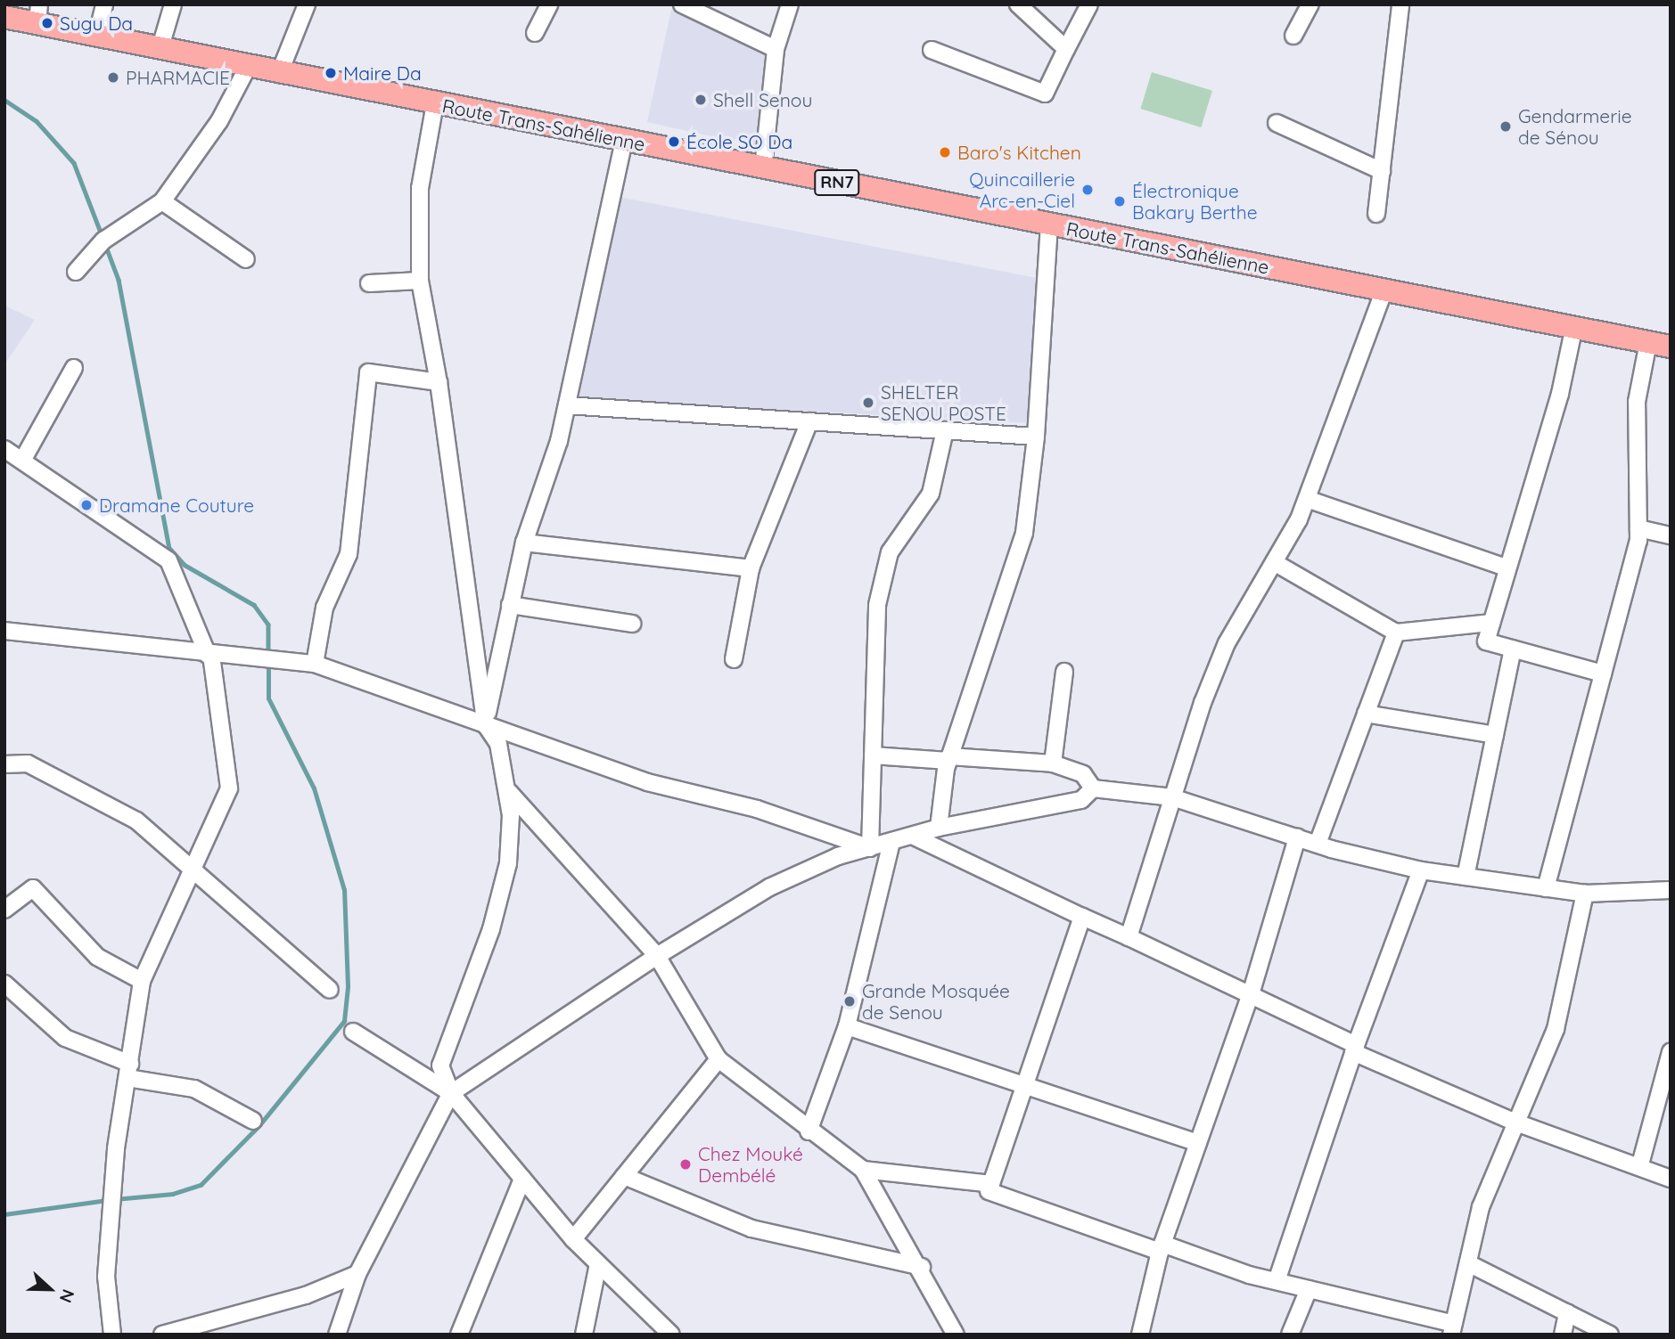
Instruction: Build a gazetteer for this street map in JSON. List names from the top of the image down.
{
  "streets": {
    "highway": ["Route Trans-Sahélienne", "RN7"]
  },
  "places": [
    "Sugu Da",
    "Maire Da",
    "PHARMACIE",
    "Shell Senou",
    "Gendarmerie de Sénou",
    "École SO Da",
    "Baro's Kitchen",
    "Quincaillerie Arc-en-Ciel",
    "Électronique Bakary Berthe",
    "SHELTER SENOU POSTE",
    "Dramane Couture",
    "Grande Mosquée de Senou",
    "Chez Mouké Dembélé"
  ],
  "north": "right"
}
